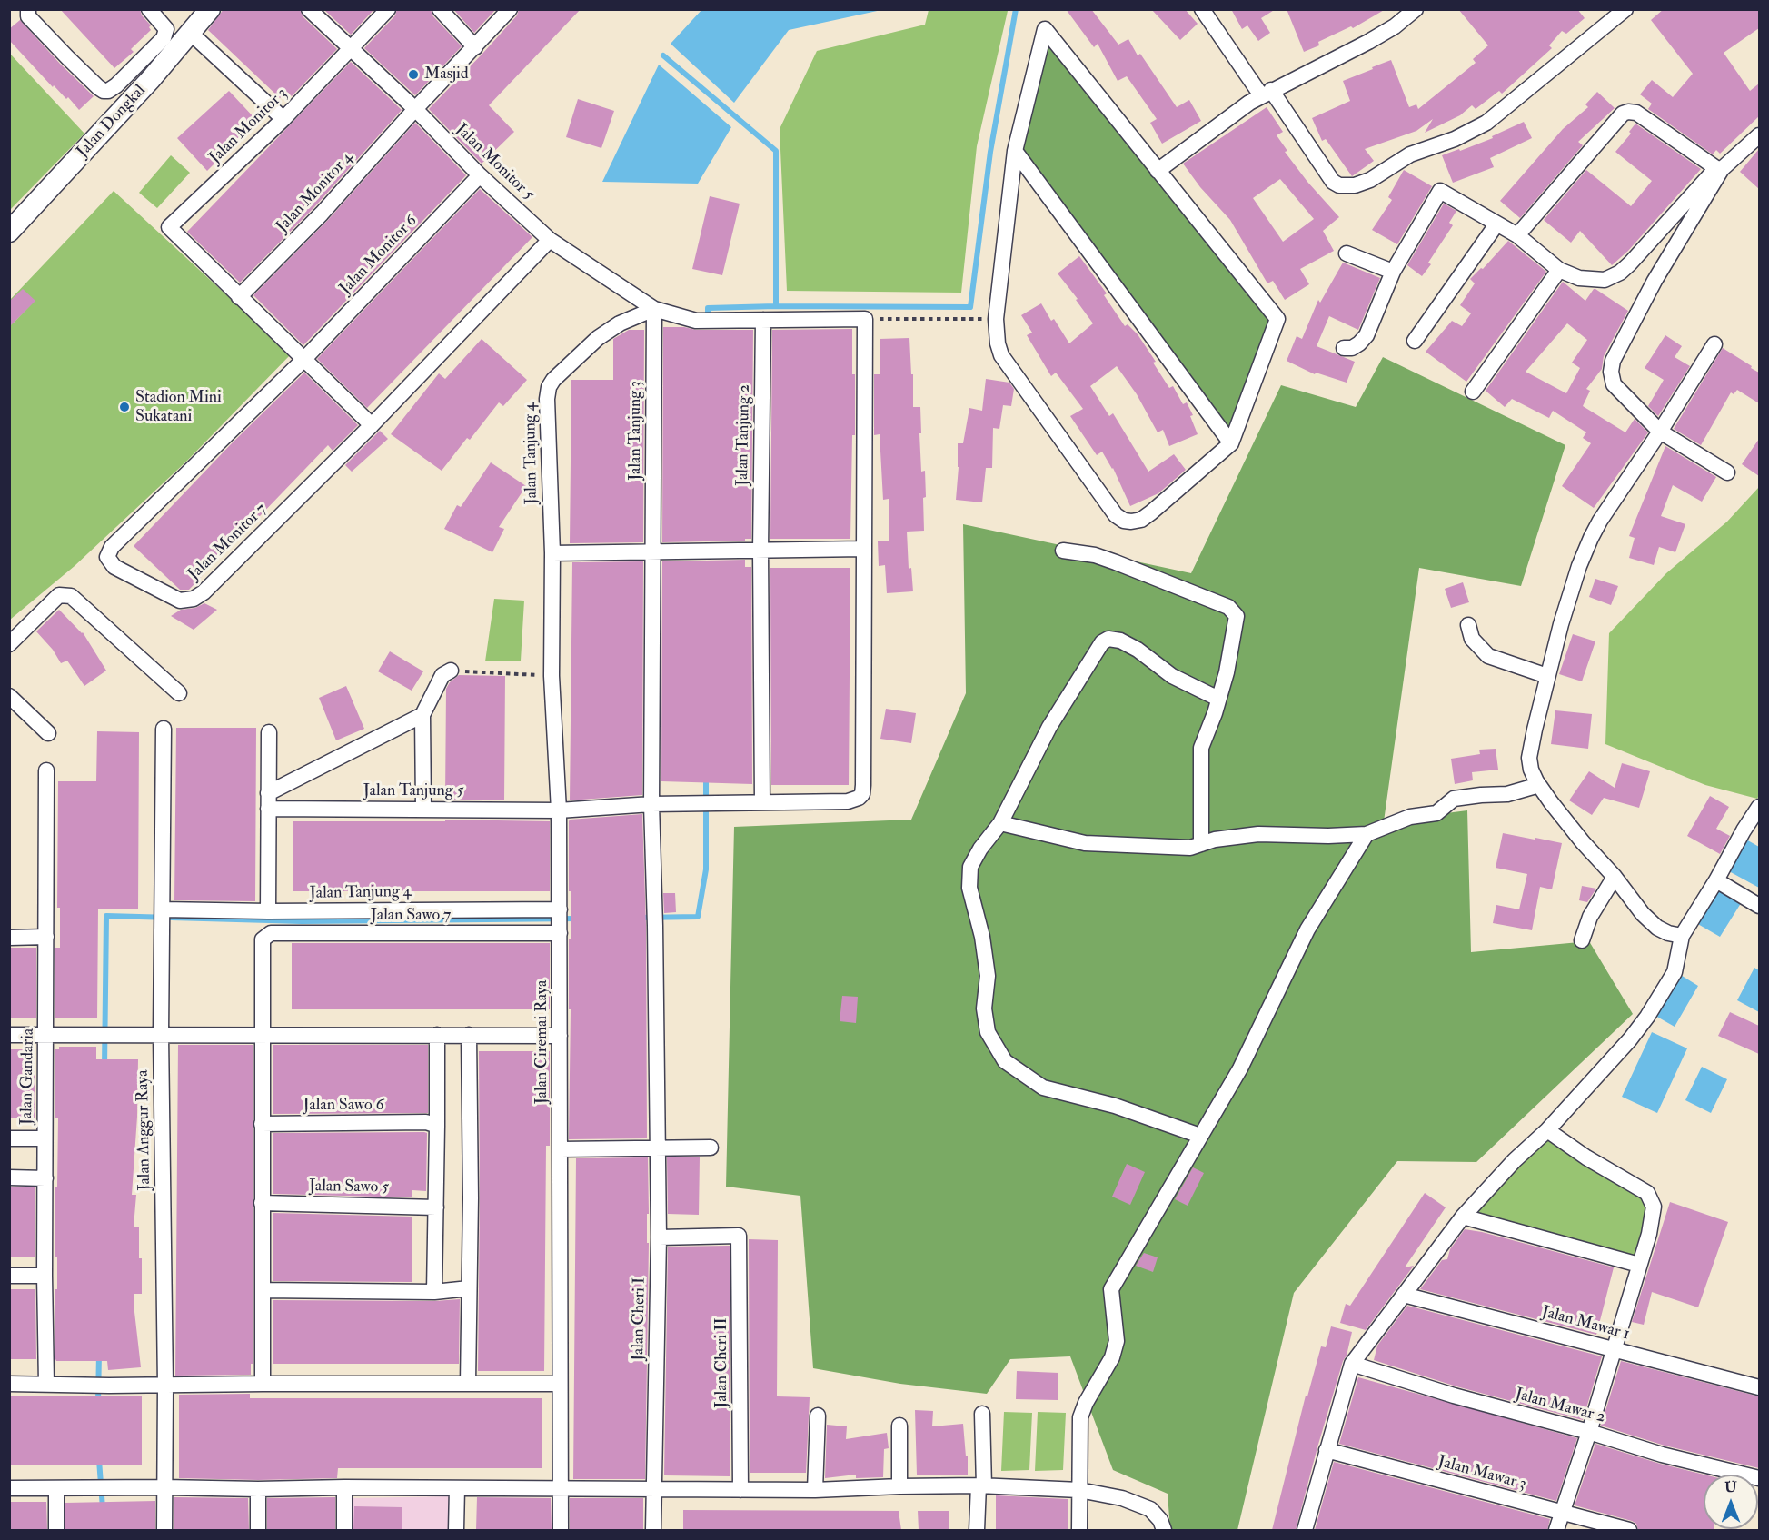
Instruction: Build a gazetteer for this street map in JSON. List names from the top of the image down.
{
  "streets": {
    "street": [
      "Jalan Dongkal",
      "Jalan Monitor 3",
      "Jalan Monitor 5",
      "Jalan Monitor 4",
      "Jalan Monitor 6",
      "Jalan Tanjung 3",
      "Jalan Tanjung 2",
      "Jalan Tanjung 4",
      "Jalan Monitor 7",
      "Jalan Tanjung 5",
      "Jalan Sawo 7",
      "Jalan Ciremai Raya",
      "Jalan Gandaria",
      "Jalan Sawo 6",
      "Jalan Anggur Raya",
      "Jalan Sawo 5",
      "Jalan Cheri I",
      "Jalan Mawar 1",
      "Jalan Cheri II",
      "Jalan Mawar 2",
      "Jalan Mawar 3"
    ]
  },
  "crossings": [
    ["Jalan Monitor 3", "Jalan Monitor 5"],
    ["Jalan Monitor 3", "Jalan Monitor 4"],
    ["Jalan Monitor 5", "Jalan Monitor 4"],
    ["Jalan Monitor 5", "Jalan Monitor 6"],
    ["Jalan Monitor 5", "Jalan Tanjung 3"],
    ["Jalan Monitor 5", "Jalan Tanjung 2"],
    ["Jalan Monitor 5", "Jalan Tanjung 4"],
    ["Jalan Monitor 5", "Jalan Monitor 7"],
    ["Jalan Monitor 6", "Jalan Monitor 7"],
    ["Jalan Tanjung 3", "Jalan Tanjung 4"],
    ["Jalan Tanjung 3", "Jalan Tanjung 5"],
    ["Jalan Tanjung 3", "Jalan Cheri I"],
    ["Jalan Tanjung 2", "Jalan Tanjung 5"],
    ["Jalan Tanjung 4", "Jalan Sawo 7"],
    ["Jalan Tanjung 4", "Jalan Ciremai Raya"],
    ["Jalan Tanjung 4", "Jalan Anggur Raya"],
    ["Jalan Tanjung 5", "Jalan Ciremai Raya"],
    ["Jalan Tanjung 5", "Jalan Cheri I"],
    ["Jalan Sawo 7", "Jalan Ciremai Raya"],
    ["Jalan Cheri I", "Jalan Cheri II"]
  ],
  "places": ["Masjid", "Stadion Mini Sukatani"],
  "north": "top"
}
